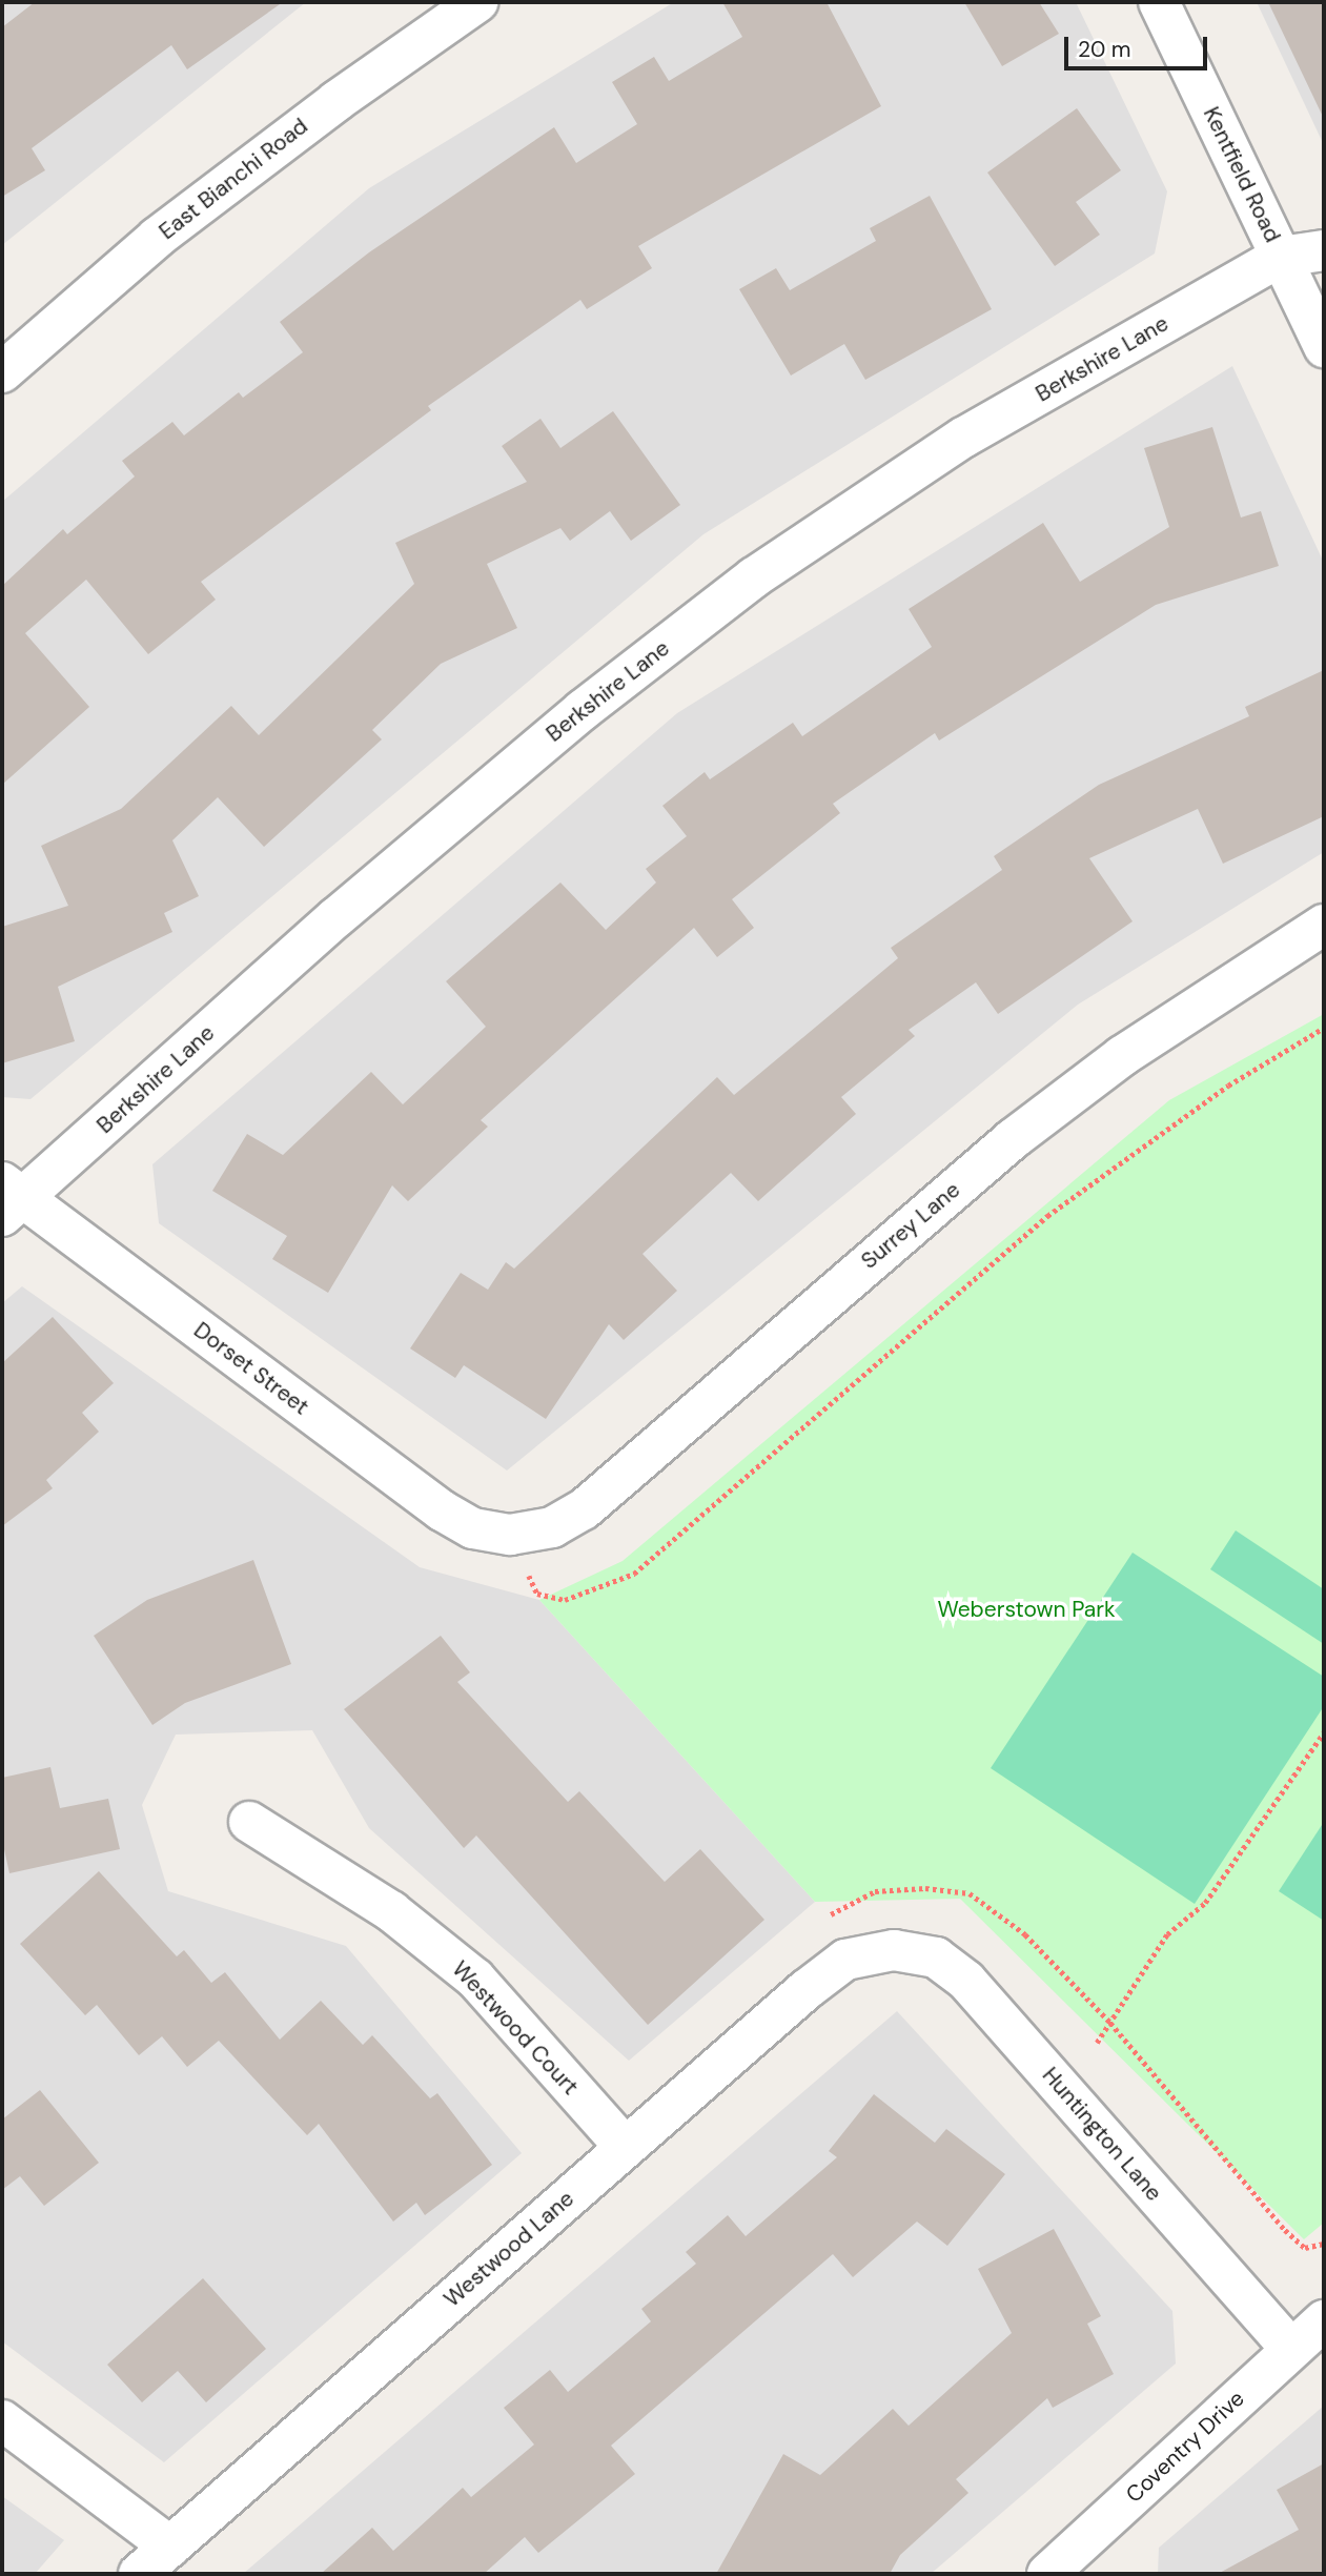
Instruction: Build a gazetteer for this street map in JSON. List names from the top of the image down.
{
  "streets": {
    "street": [
      "Kentfield Road",
      "East Bianchi Road",
      "Berkshire Lane",
      "Surrey Lane",
      "Dorset Street",
      "Westwood Court",
      "Huntington Lane",
      "Westwood Lane",
      "Coventry Drive"
    ]
  },
  "crossings": [
    ["Kentfield Road", "Berkshire Lane"],
    ["Berkshire Lane", "Dorset Street"],
    ["Surrey Lane", "Dorset Street"],
    ["Westwood Court", "Westwood Lane"],
    ["Huntington Lane", "Westwood Lane"],
    ["Huntington Lane", "Coventry Drive"]
  ],
  "parks": ["Weberstown Park"],
  "scale_bar": "20 m"
}
